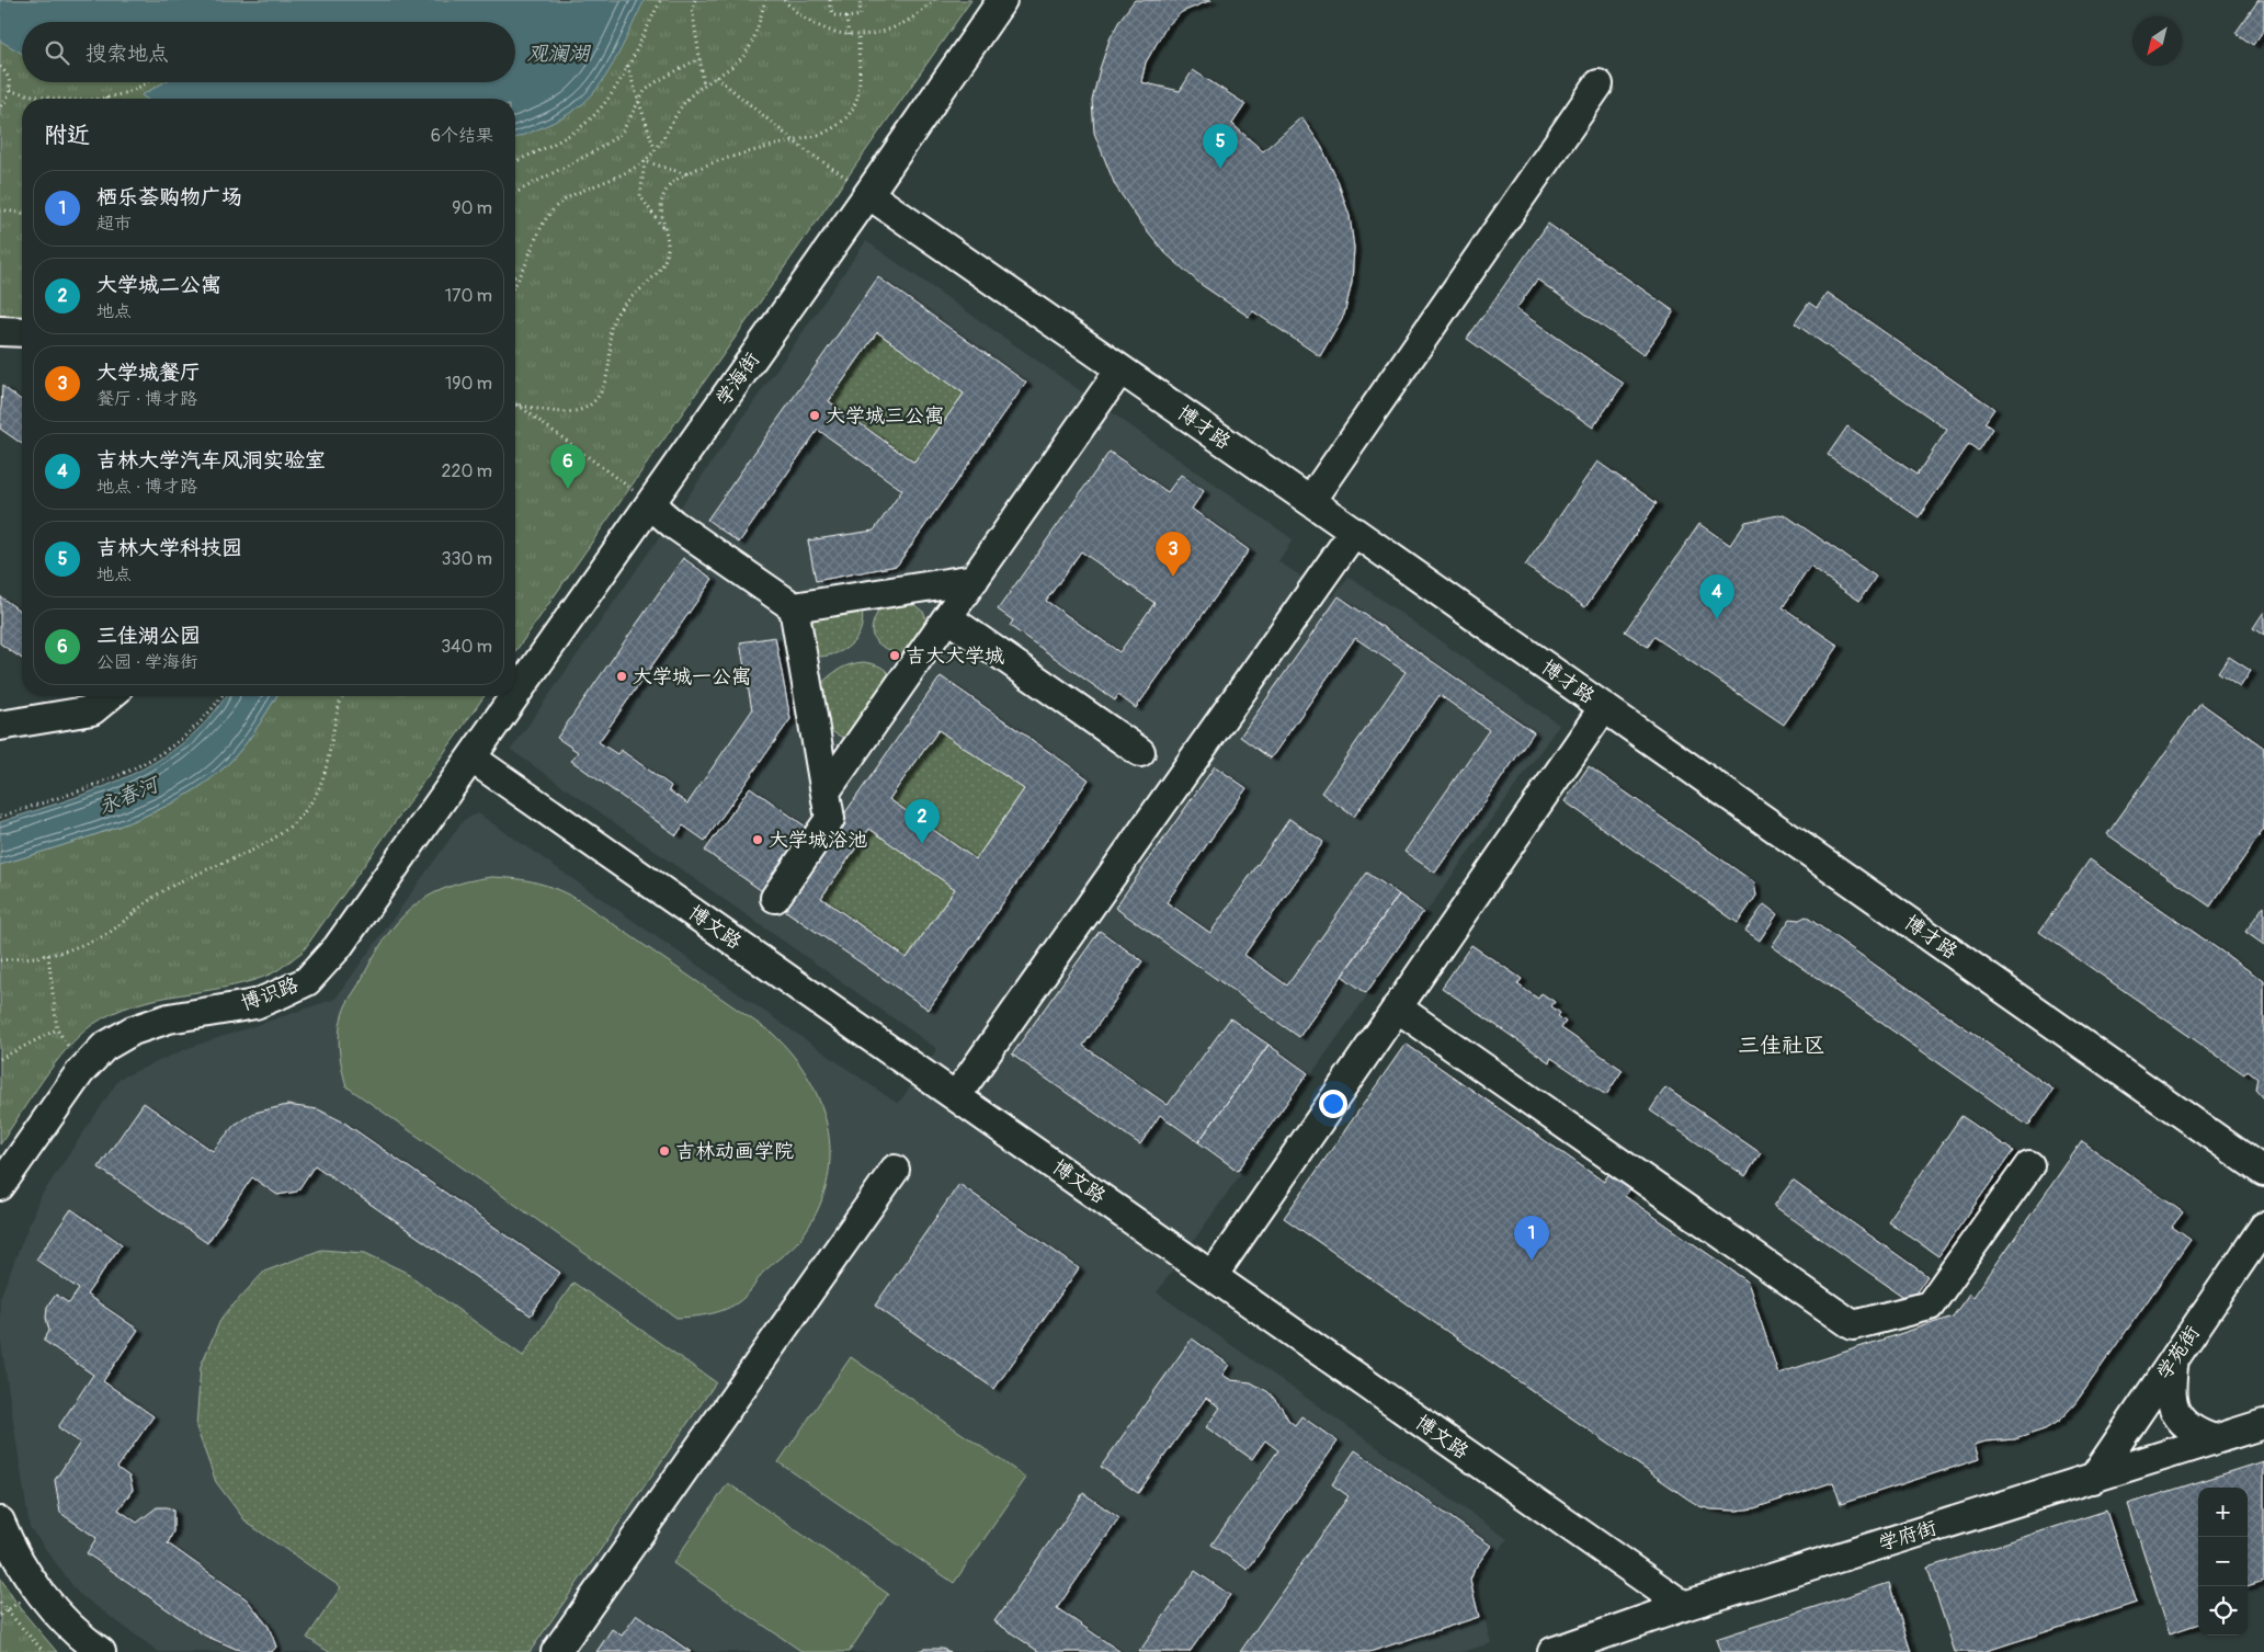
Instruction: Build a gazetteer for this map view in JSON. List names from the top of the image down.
{
  "streets": {
    "street": [
      "学海街",
      "博才路",
      "博文路",
      "博识路",
      "学苑街",
      "学府街"
    ]
  },
  "crossings": [
    ["学海街", "博才路"],
    ["学海街", "博文路"],
    ["学海街", "博识路"],
    ["博文路", "博识路"],
    ["博文路", "学府街"],
    ["学苑街", "学府街"]
  ],
  "districts": ["三佳社区"],
  "water": ["观澜湖", "永春河"],
  "places": [
    "大学城三公寓",
    "吉大大学城",
    "大学城一公寓",
    "大学城浴池",
    "吉林动画学院"
  ],
  "north": "bottom left",
  "page": {
    "search": "搜索地点",
    "heading": ["附近", "6个结果"],
    "pins": [
      "5",
      "6",
      "3",
      "4",
      "2",
      "1"
    ],
    "list": [
      {
        "mark": "1",
        "name": "栖乐荟购物广场",
        "note": "超市",
        "value": "90 m"
      },
      {
        "mark": "2",
        "name": "大学城二公寓",
        "note": "地点",
        "value": "170 m"
      },
      {
        "mark": "3",
        "name": "大学城餐厅",
        "note": "餐厅 · 博才路",
        "value": "190 m"
      },
      {
        "mark": "4",
        "name": "吉林大学汽车风洞实验室",
        "note": "地点 · 博才路",
        "value": "220 m"
      },
      {
        "mark": "5",
        "name": "吉林大学科技园",
        "note": "地点",
        "value": "330 m"
      },
      {
        "mark": "6",
        "name": "三佳湖公园",
        "note": "公园 · 学海街",
        "value": "340 m"
      }
    ],
    "map_buttons": ["+", "−"]
  }
}
